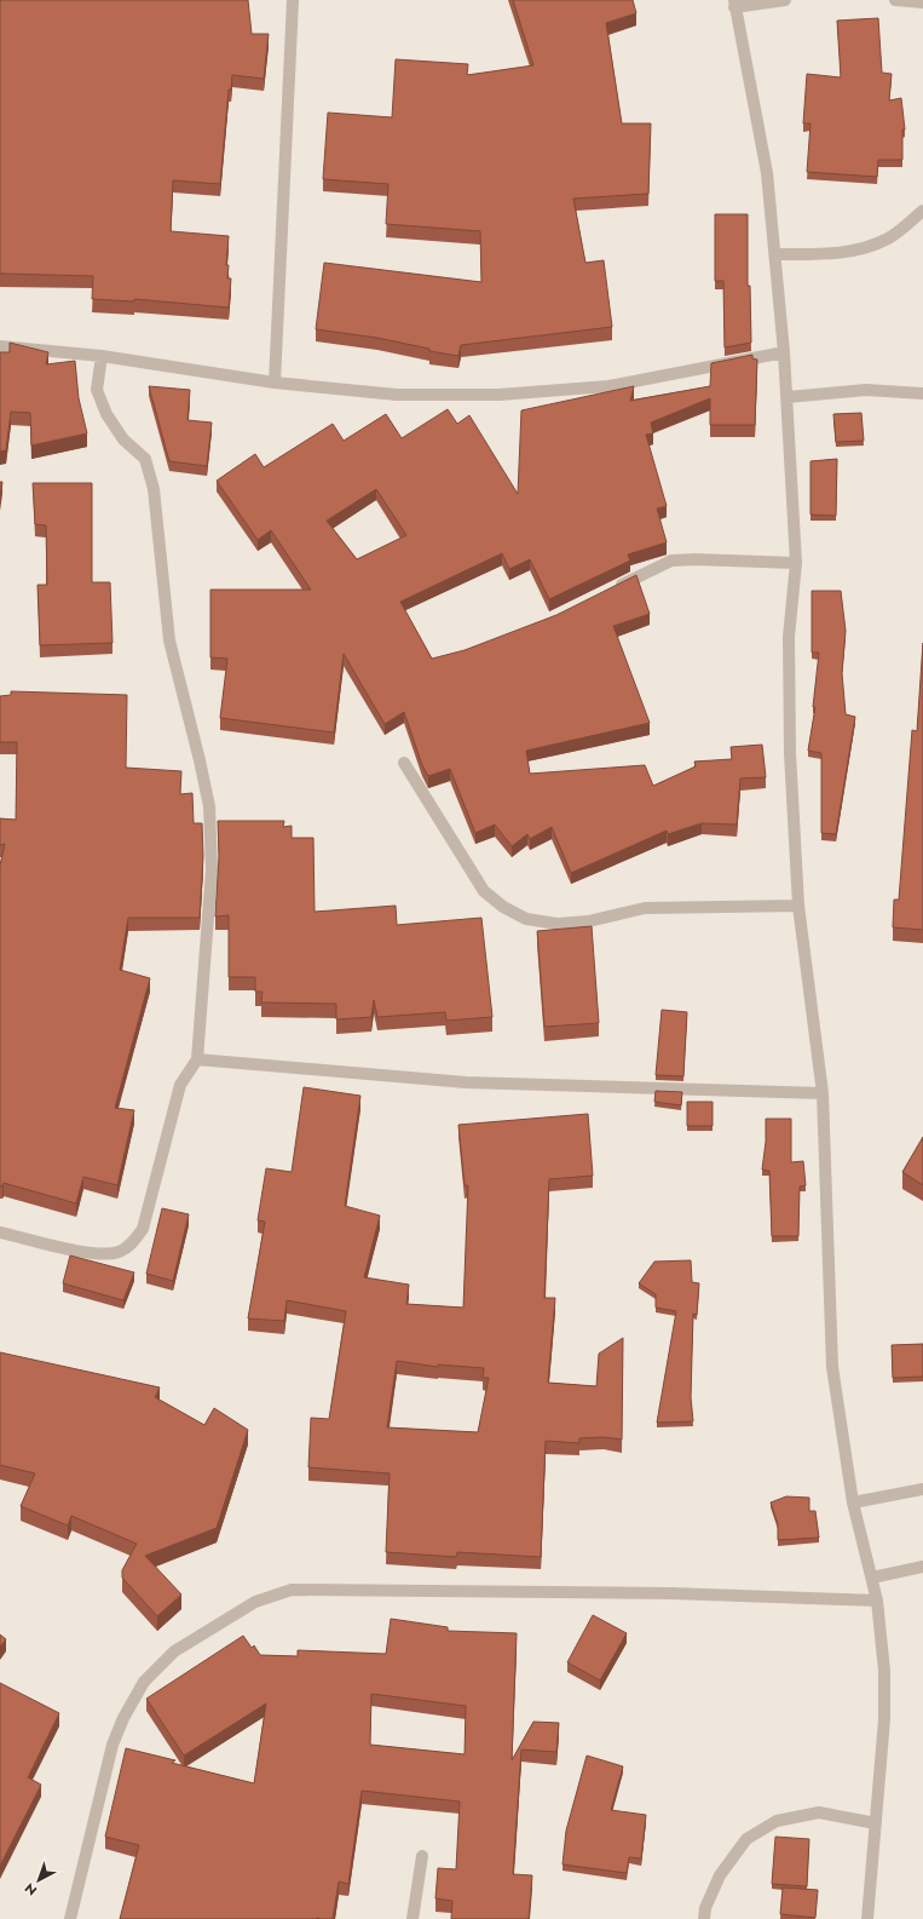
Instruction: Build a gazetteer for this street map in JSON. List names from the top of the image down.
{
  "north": "bottom left"
}
